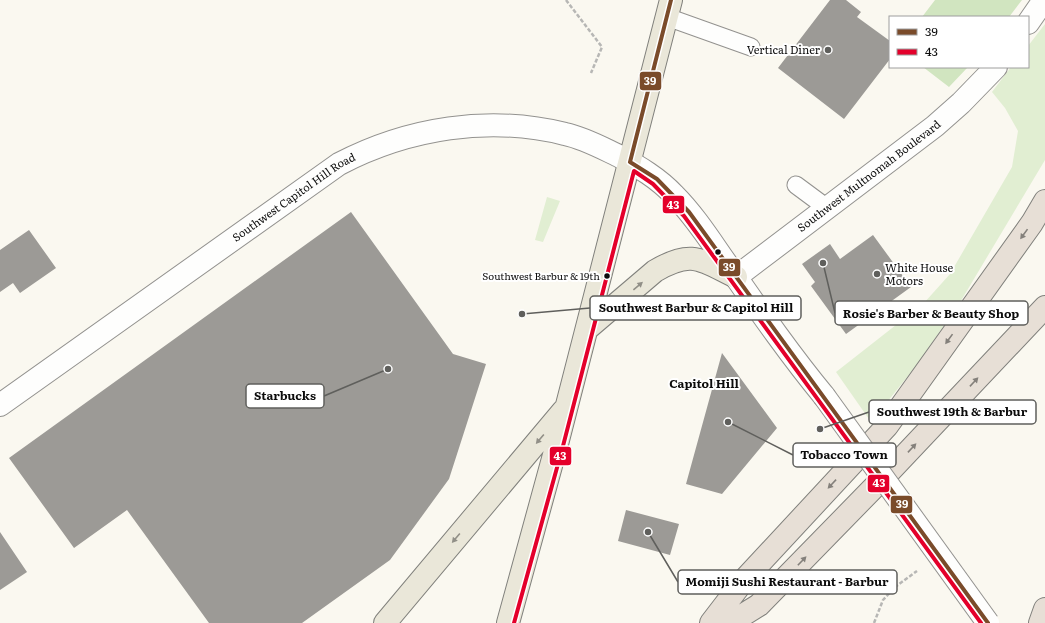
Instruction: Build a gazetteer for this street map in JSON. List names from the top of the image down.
{
  "streets": {
    "street": ["Southwest Multnomah Boulevard", "Southwest Capitol Hill Road"]
  },
  "crossings": [
    ["Southwest Multnomah Boulevard", "Southwest Capitol Hill Road"]
  ],
  "districts": ["Capitol Hill"],
  "places": [
    "Vertical Diner",
    "Rosie's Barber & Beauty Shop",
    "White House Motors",
    "Southwest Barbur & 19th",
    "Southwest Barbur & Capitol Hill",
    "Starbucks",
    "Tobacco Town",
    "Southwest 19th & Barbur",
    "Momiji Sushi Restaurant - Barbur"
  ],
  "lines": ["transit line 39", "transit line 43"],
  "legend": ["39", "43"]
}
